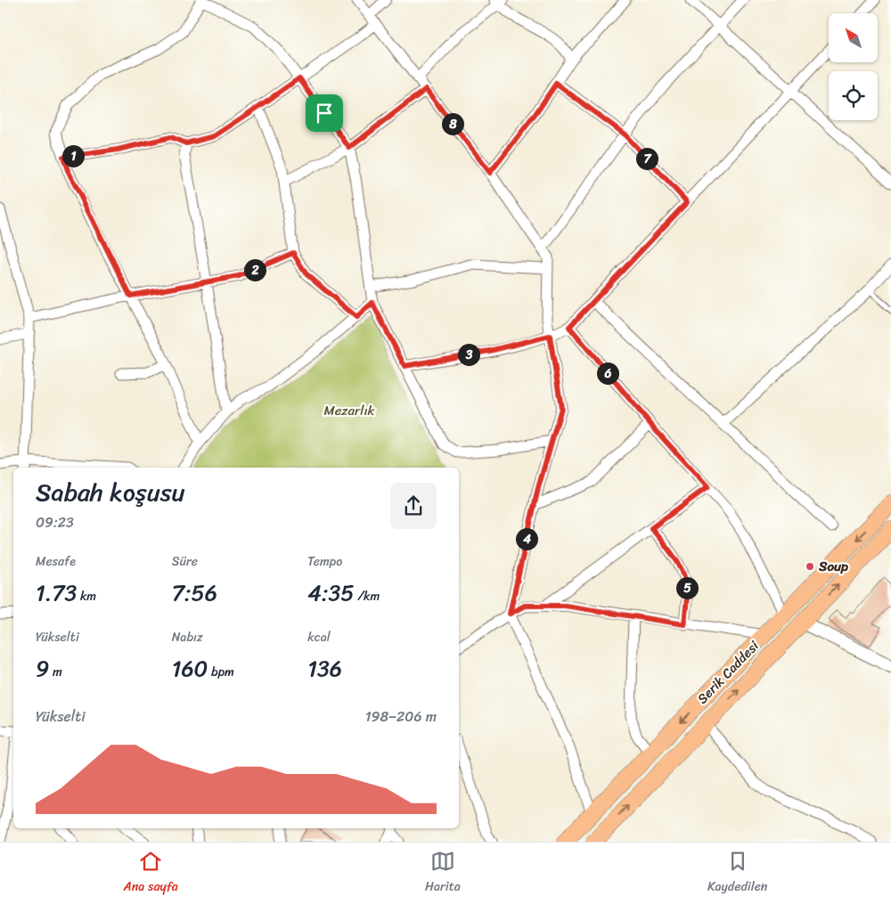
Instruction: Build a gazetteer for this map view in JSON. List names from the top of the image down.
{
  "streets": {
    "highway": ["Serik Caddesi"]
  },
  "parks": ["Mezarlık"],
  "places": ["Soup"],
  "north": "top left",
  "page": {
    "pins": [
      "8",
      "1",
      "7",
      "2",
      "3",
      "6",
      "4",
      "5"
    ],
    "heading": ["Sabah koşusu", "09:23"],
    "stats": [
      ["Mesafe", "1.73 km"],
      ["Süre", "7:56"],
      ["Tempo", "4:35 /km"],
      ["Yükselti", "9 m"],
      ["Nabız", "160 bpm"],
      ["kcal", "136"]
    ],
    "chart": ["Yükselti", "198–206 m"],
    "tabs": ["Ana sayfa", "Harita", "Kaydedilen"]
  }
}
